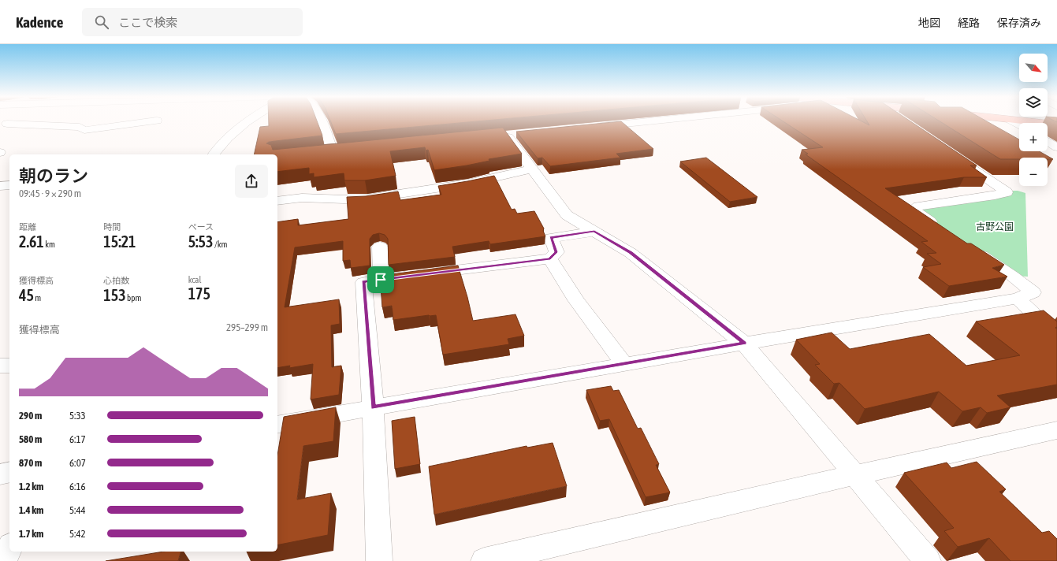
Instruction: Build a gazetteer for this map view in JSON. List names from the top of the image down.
{
  "parks": ["古野公園"],
  "north": "bottom right",
  "page": {
    "header": "Kadence",
    "search": "ここで検索",
    "nav": ["地図", "経路", "保存済み"],
    "map_buttons": ["+", "−"],
    "heading": ["朝のラン", "09:45 · 9 × 290 m"],
    "stats": [
      ["距離", "2.61 km"],
      ["時間", "15:21"],
      ["ペース", "5:53 /km"],
      ["獲得標高", "45 m"],
      ["心拍数", "153 bpm"],
      ["kcal", "175"]
    ],
    "chart": ["獲得標高", "295–299 m"],
    "list": [
      {
        "name": "290 m",
        "note": "5:33"
      },
      {
        "name": "580 m",
        "note": "6:17"
      },
      {
        "name": "870 m",
        "note": "6:07"
      },
      {
        "name": "1.2 km",
        "note": "6:16"
      },
      {
        "name": "1.4 km",
        "note": "5:44"
      },
      {
        "name": "1.7 km",
        "note": "5:42"
      }
    ]
  }
}
